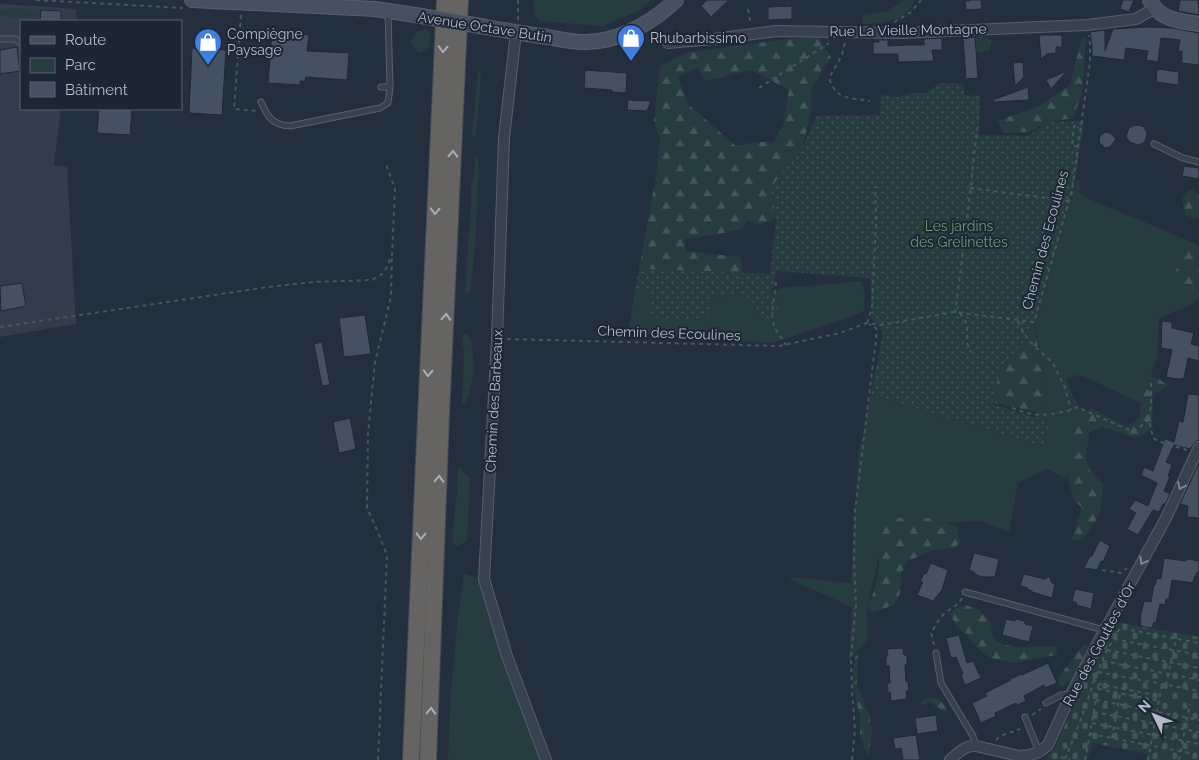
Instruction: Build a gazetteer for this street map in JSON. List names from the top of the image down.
{
  "streets": {
    "main road": ["Avenue Octave Butin"],
    "street": ["Rue La Vieille Montagne", "Chemin des Barbeaux", "Rue des Gouttes d'Or"],
    "path": ["Chemin des Ecoulines"]
  },
  "crossings": [
    ["Avenue Octave Butin", "Chemin des Barbeaux"],
    ["Rue La Vieille Montagne", "Chemin des Ecoulines"],
    ["Chemin des Ecoulines", "Chemin des Barbeaux"]
  ],
  "one_way": ["Rue des Gouttes d'Or"],
  "parks": ["Les jardins des Grelinettes"],
  "places": {
    "shop": ["Rhubarbissimo", "Compiègne Paysage"]
  },
  "legend": ["Route", "Parc", "Bâtiment"],
  "north": "top left"
}
